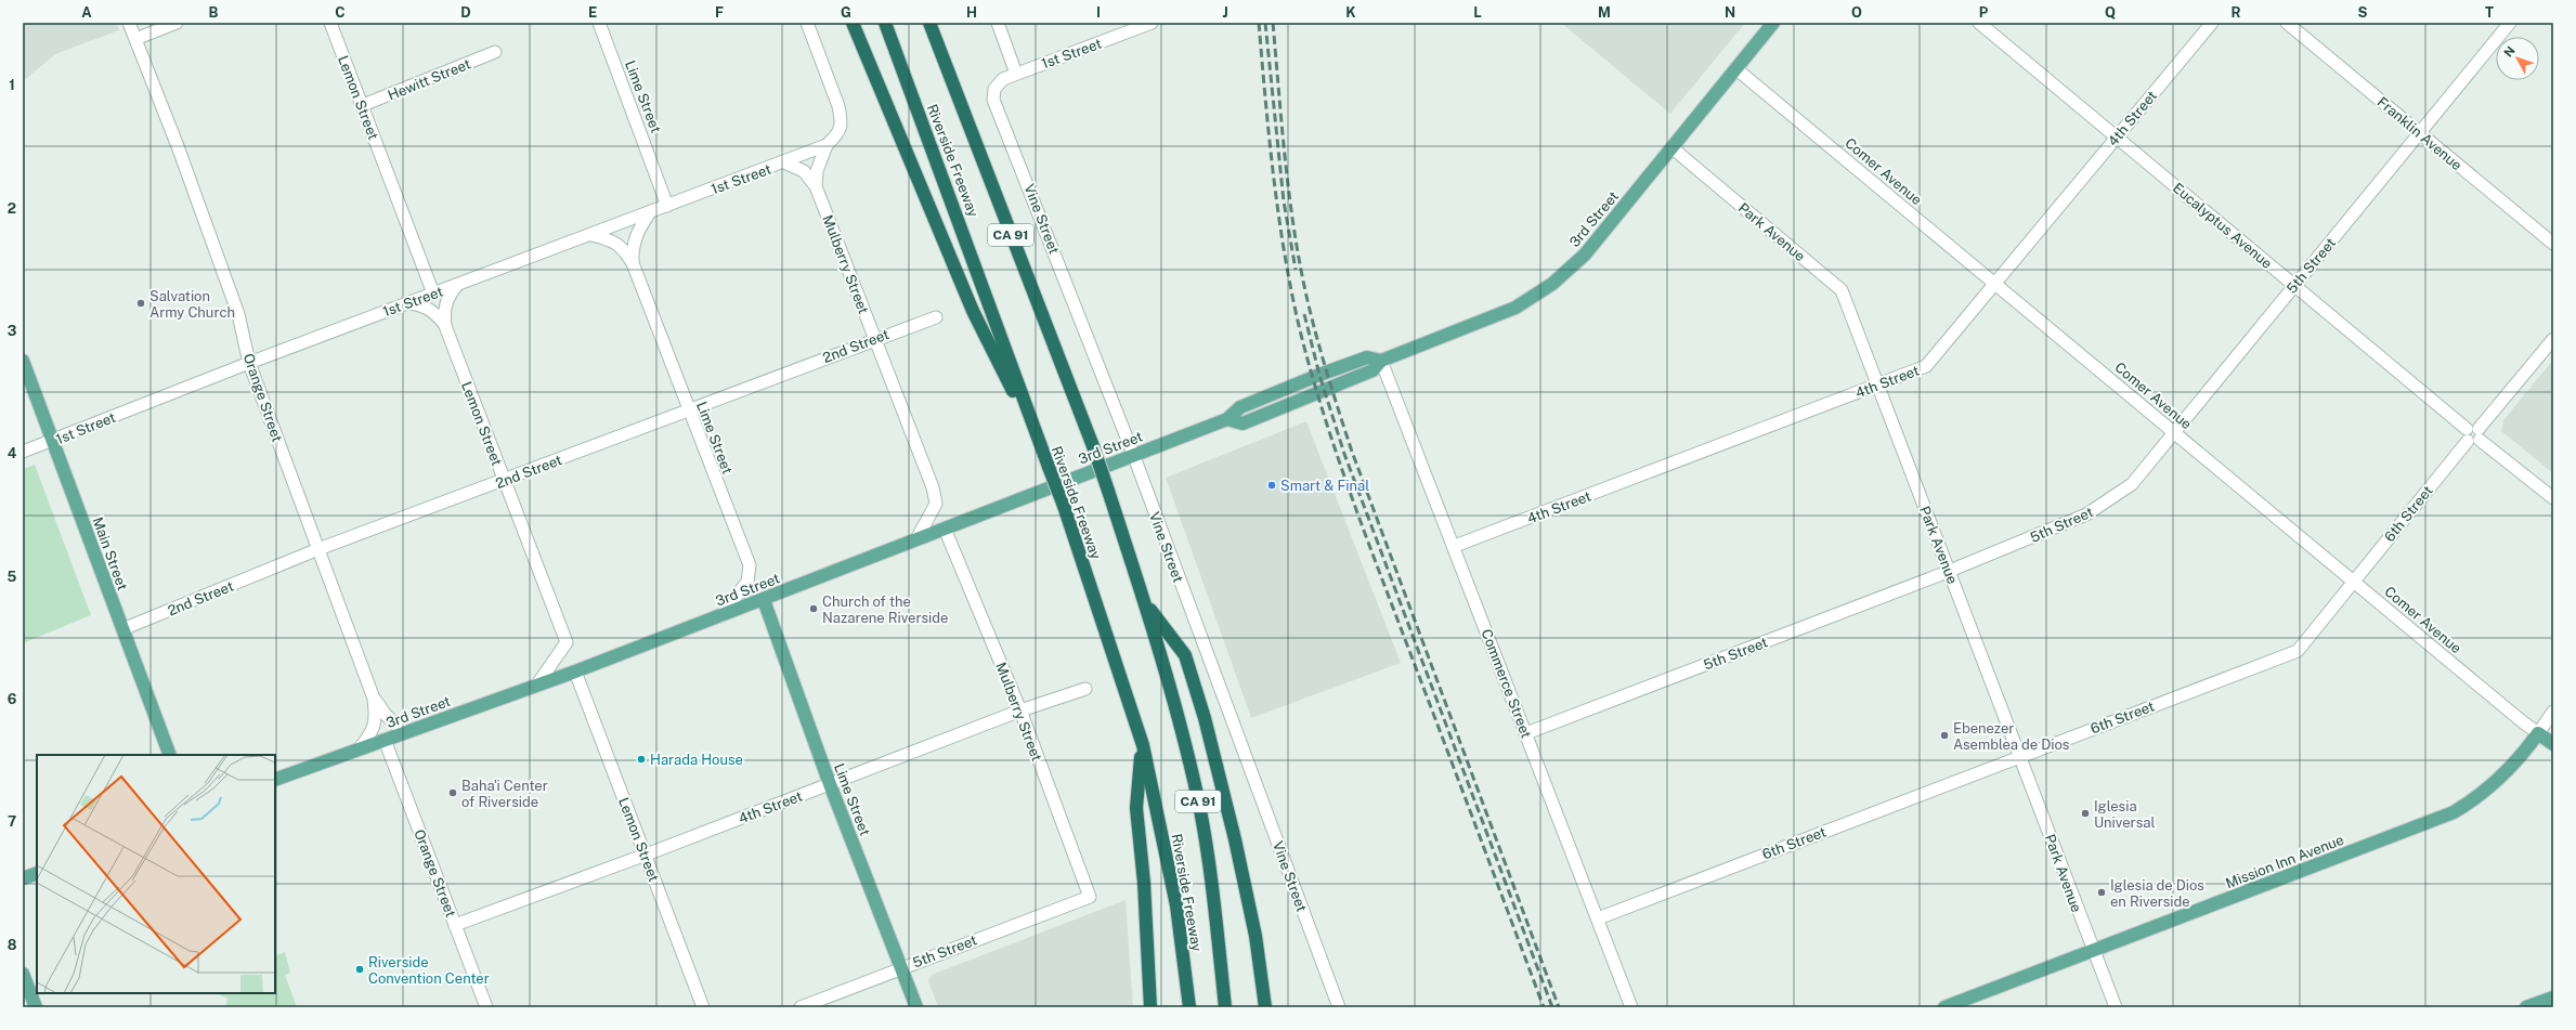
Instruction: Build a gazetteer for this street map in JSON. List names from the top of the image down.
{
  "streets": {
    "highway": ["Riverside Freeway", "CA 91"],
    "main road": [
      "Lime Street",
      "Comer Avenue",
      "3rd Street",
      "Main Street",
      "Mission Inn Avenue"
    ],
    "street": [
      "1st Street",
      "Hewitt Street",
      "Lemon Street",
      "4th Street",
      "Franklin Avenue",
      "Vine Street",
      "Eucalyptus Avenue",
      "Park Avenue",
      "Mulberry Street",
      "5th Street",
      "2nd Street",
      "Orange Street",
      "6th Street",
      "Commerce Street"
    ]
  },
  "crossings": [
    ["1st Street", "Lime Street"],
    ["1st Street", "Lemon Street"],
    ["1st Street", "Vine Street"],
    ["1st Street", "Orange Street"],
    ["1st Street", "Main Street"],
    ["Hewitt Street", "Lemon Street"],
    ["Lime Street", "4th Street"],
    ["Lime Street", "3rd Street"],
    ["Lime Street", "5th Street"],
    ["Lime Street", "2nd Street"],
    ["Lemon Street", "4th Street"],
    ["Lemon Street", "3rd Street"],
    ["Lemon Street", "2nd Street"],
    ["4th Street", "Comer Avenue"],
    ["4th Street", "Eucalyptus Avenue"],
    ["4th Street", "Park Avenue"],
    ["4th Street", "Mulberry Street"],
    ["4th Street", "Orange Street"],
    ["4th Street", "Commerce Street"],
    ["Franklin Avenue", "5th Street"],
    ["Comer Avenue", "3rd Street"],
    ["Comer Avenue", "5th Street"],
    ["Comer Avenue", "6th Street"],
    ["Comer Avenue", "Mission Inn Avenue"],
    ["Vine Street", "3rd Street"],
    ["3rd Street", "Park Avenue"],
    ["3rd Street", "Mulberry Street"],
    ["3rd Street", "Orange Street"],
    ["3rd Street", "Commerce Street"],
    ["Eucalyptus Avenue", "5th Street"],
    ["Eucalyptus Avenue", "6th Street"],
    ["Park Avenue", "5th Street"],
    ["Park Avenue", "6th Street"],
    ["Park Avenue", "Mission Inn Avenue"],
    ["Mulberry Street", "5th Street"],
    ["Mulberry Street", "2nd Street"],
    ["5th Street", "Commerce Street"],
    ["2nd Street", "Orange Street"],
    ["2nd Street", "Main Street"],
    ["6th Street", "Commerce Street"]
  ],
  "places": [
    "Salvation Army Church",
    "Smart & Final",
    "Church of the Nazarene Riverside",
    "Ebenezer Asemblea de Dios",
    "Harada House",
    "Baha'i Center of Riverside",
    "Iglesia Universal",
    "Iglesia de Dios en Riverside",
    "Riverside Convention Center"
  ],
  "north": "top left",
  "grid": {
    "columns": [
      "A",
      "B",
      "C",
      "D",
      "E",
      "F",
      "G",
      "H",
      "I",
      "J",
      "K",
      "L",
      "M",
      "N",
      "O",
      "P",
      "Q",
      "R",
      "S",
      "T"
    ],
    "rows": [
      "1",
      "2",
      "3",
      "4",
      "5",
      "6",
      "7",
      "8"
    ]
  }
}
